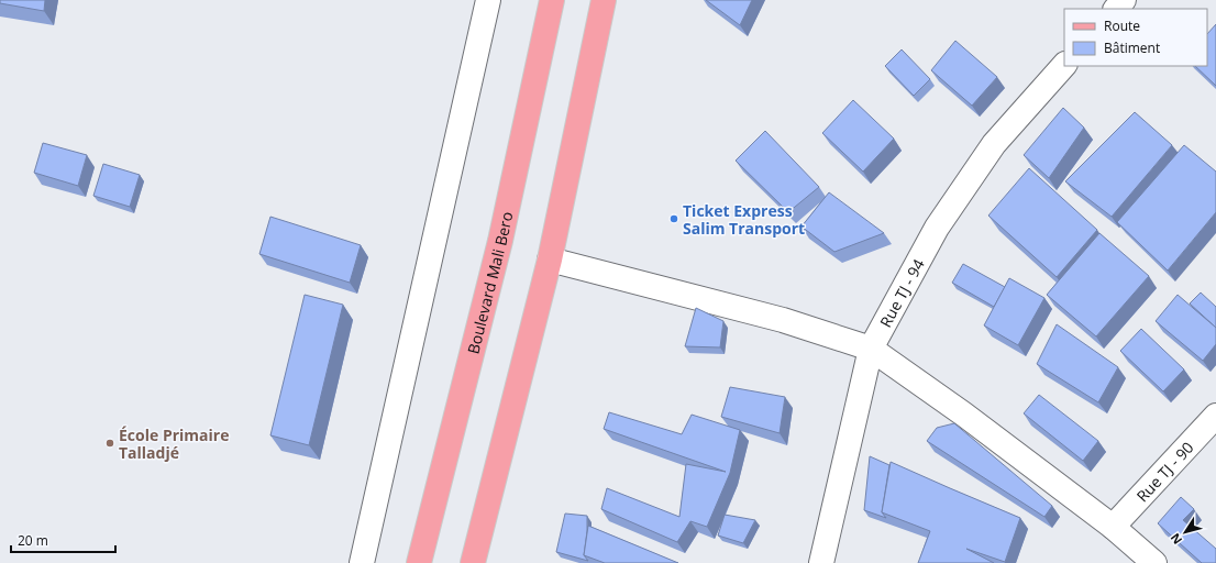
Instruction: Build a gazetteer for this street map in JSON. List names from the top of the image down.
{
  "streets": {
    "main road": ["Boulevard Mali Bero"],
    "street": ["Rue TJ - 94", "Rue TJ - 90"]
  },
  "places": ["Ticket Express Salim Transport", "École Primaire Talladjé"],
  "legend": ["Route", "Bâtiment"],
  "scale_bar": "20 m",
  "north": "bottom left"
}
